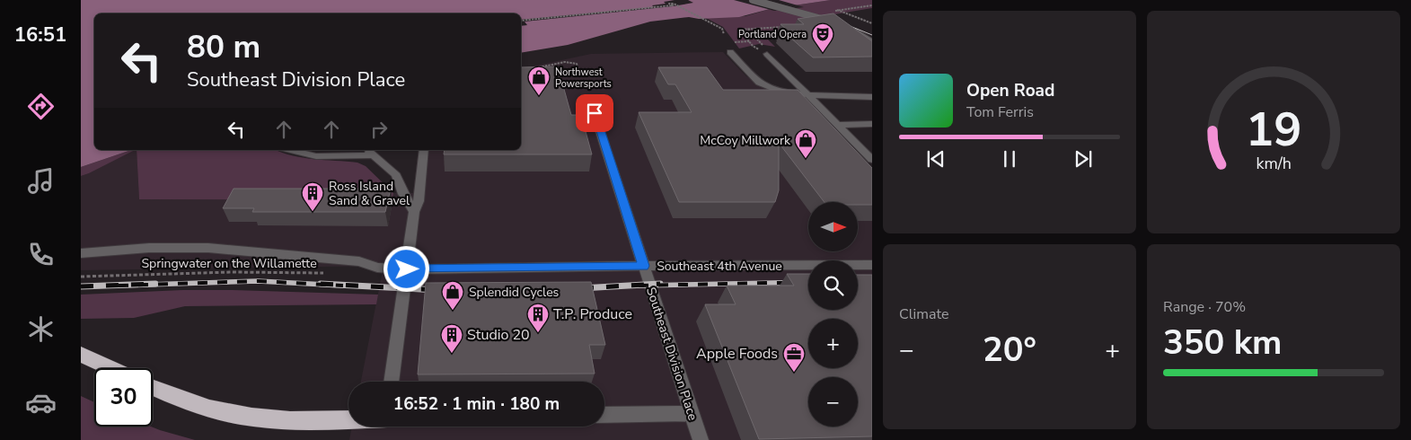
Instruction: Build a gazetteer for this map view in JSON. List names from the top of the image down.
{
  "streets": {
    "street": ["Southeast 4th Avenue", "Southeast Division Place"],
    "path": ["Springwater on the Willamette"]
  },
  "crossings": [
    ["Southeast 4th Avenue", "Southeast Division Place"]
  ],
  "places": {
    "theatre": ["Portland Opera"],
    "shop": ["Northwest Powersports", "McCoy Millwork", "Splendid Cycles"],
    "building": ["Ross Island Sand & Gravel", "T.P. Produce", "Studio 20"],
    "office": ["Apple Foods"]
  },
  "north": "right",
  "page": {
    "tabs": "16:51",
    "turn": ["80 m", "Southeast Division Place"],
    "song": ["Open Road", "Tom Ferris"],
    "map_buttons": ["+", "−"],
    "tile": [
      "Climate",
      ["Range · 70%", "350 km"]
    ],
    "heat": ["−", "20°", "+"],
    "limit": "30",
    "trip": "16:52 · 1 min · 180 m",
    "gauge": ["19", "km/h"]
  }
}
